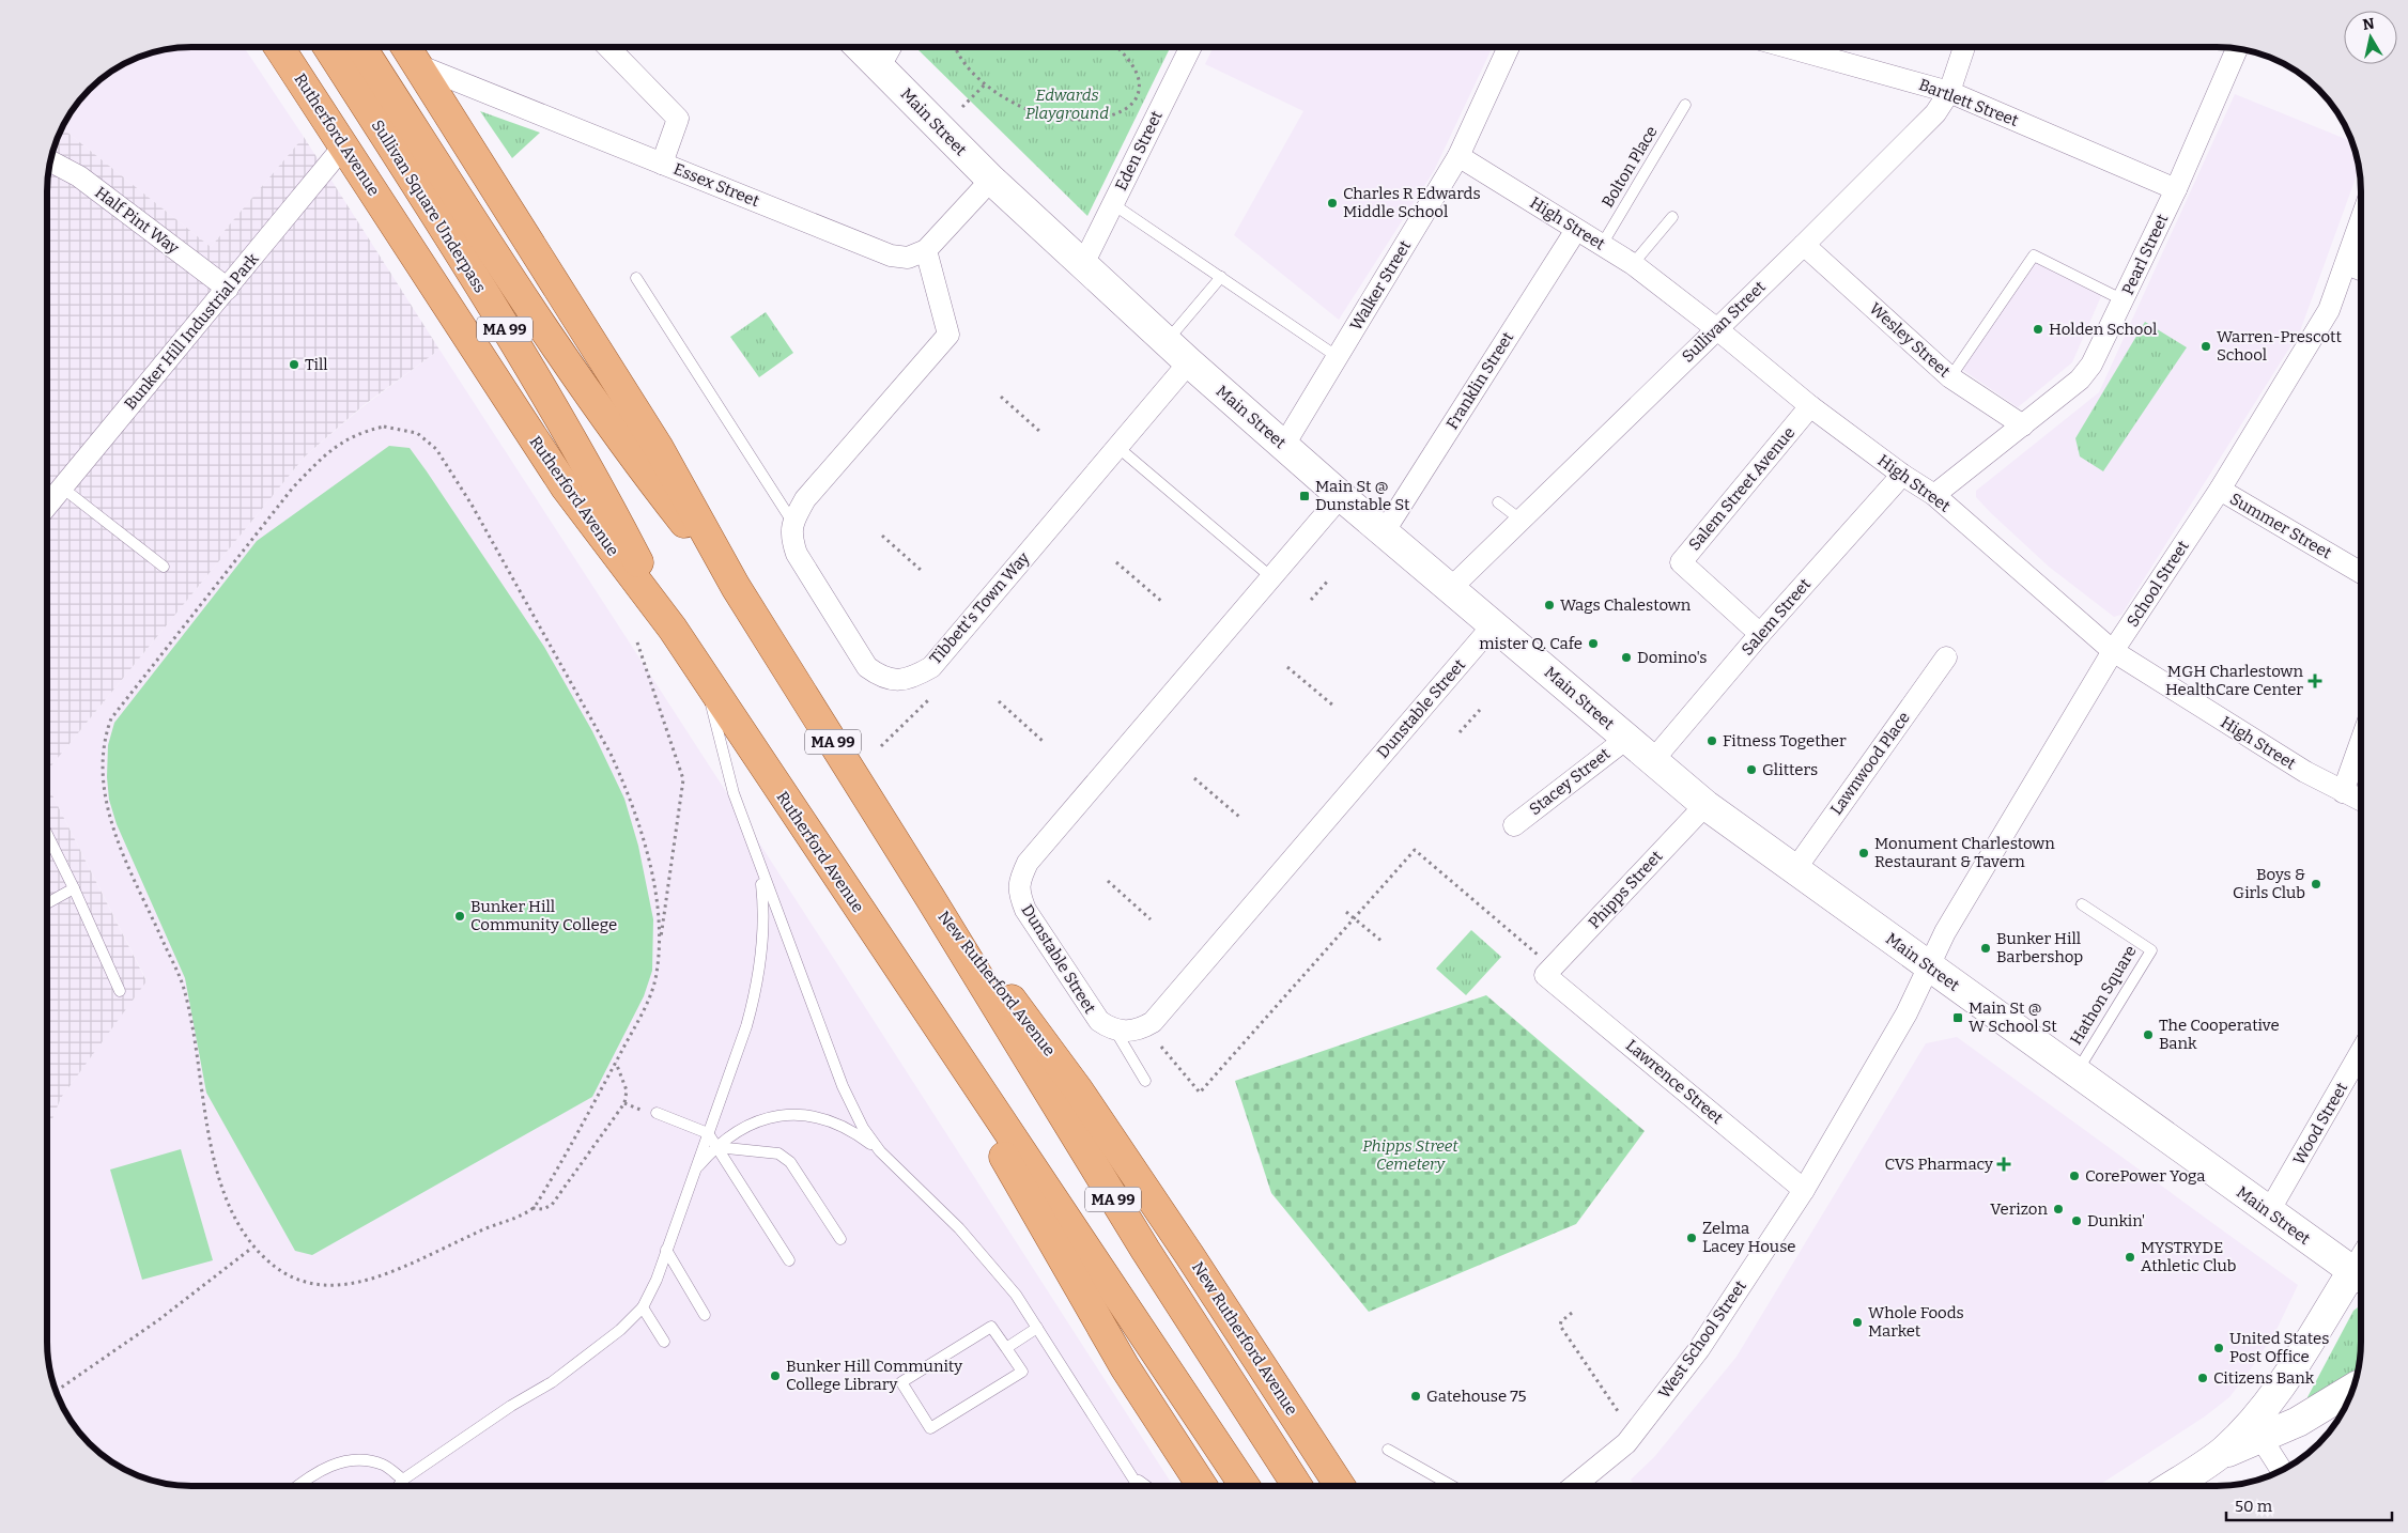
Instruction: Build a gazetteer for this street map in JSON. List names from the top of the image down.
{
  "streets": {
    "main road": [
      "Main Street",
      "Rutherford Avenue",
      "Sullivan Square Underpass",
      "MA 99",
      "New Rutherford Avenue"
    ],
    "street": [
      "Bartlett Street",
      "Eden Street",
      "Essex Street",
      "Half Pint Way",
      "High Street",
      "Pearl Street",
      "Walker Street",
      "Sullivan Street",
      "Bunker Hill Industrial Park",
      "Wesley Street",
      "Franklin Street",
      "Salem Street Avenue",
      "Summer Street",
      "School Street",
      "Tibbett's Town Way",
      "Salem Street",
      "Dunstable Street",
      "Lawnwood Place",
      "Stacey Street",
      "Phipps Street",
      "Lawrence Street",
      "Wood Street",
      "West School Street"
    ],
    "lane": ["Bolton Place", "Hathon Square"]
  },
  "crossings": [
    ["Bartlett Street", "Pearl Street"],
    ["Bartlett Street", "Sullivan Street"],
    ["Main Street", "Eden Street"],
    ["Main Street", "Walker Street"],
    ["Main Street", "Sullivan Street"],
    ["Main Street", "Franklin Street"],
    ["Main Street", "School Street"],
    ["Main Street", "Tibbett's Town Way"],
    ["Main Street", "Salem Street"],
    ["Main Street", "Dunstable Street"],
    ["Main Street", "Lawnwood Place"],
    ["Main Street", "Stacey Street"],
    ["Main Street", "Phipps Street"],
    ["Main Street", "Hathon Square"],
    ["Main Street", "Wood Street"],
    ["Main Street", "West School Street"],
    ["Rutherford Avenue", "Sullivan Square Underpass"],
    ["Rutherford Avenue", "MA 99"],
    ["Rutherford Avenue", "Bunker Hill Industrial Park"],
    ["Bolton Place", "High Street"],
    ["Sullivan Square Underpass", "MA 99"],
    ["Half Pint Way", "Bunker Hill Industrial Park"],
    ["High Street", "Pearl Street"],
    ["High Street", "Walker Street"],
    ["High Street", "Sullivan Street"],
    ["High Street", "Franklin Street"],
    ["High Street", "Salem Street Avenue"],
    ["High Street", "School Street"],
    ["High Street", "Salem Street"],
    ["Pearl Street", "Wesley Street"],
    ["Sullivan Street", "Wesley Street"],
    ["MA 99", "New Rutherford Avenue"],
    ["Salem Street Avenue", "Salem Street"],
    ["Summer Street", "School Street"],
    ["School Street", "West School Street"],
    ["Phipps Street", "Lawrence Street"],
    ["Lawrence Street", "West School Street"]
  ],
  "parks": ["Edwards Playground", "Phipps Street Cemetery"],
  "places": {
    "other": [
      "Charles R Edwards Middle School",
      "Holden School",
      "Warren-Prescott School",
      "Till",
      "Wags Chalestown",
      "mister Q. Cafe",
      "Domino's",
      "Fitness Together",
      "Glitters",
      "Monument Charlestown Restaurant & Tavern",
      "Boys & Girls Club",
      "Bunker Hill Community College",
      "Bunker Hill Barbershop",
      "The Cooperative Bank",
      "CorePower Yoga",
      "Verizon",
      "Dunkin'",
      "Zelma Lacey House",
      "MYSTRYDE Athletic Club",
      "Whole Foods Market",
      "United States Post Office",
      "Bunker Hill Community College Library",
      "Citizens Bank",
      "Gatehouse 75"
    ],
    "transit": ["Main St @ Dunstable St", "Main St @ W School St"],
    "health": ["MGH Charlestown HealthCare Center", "CVS Pharmacy"]
  },
  "scale_bar": "50 m",
  "north": "top"
}
